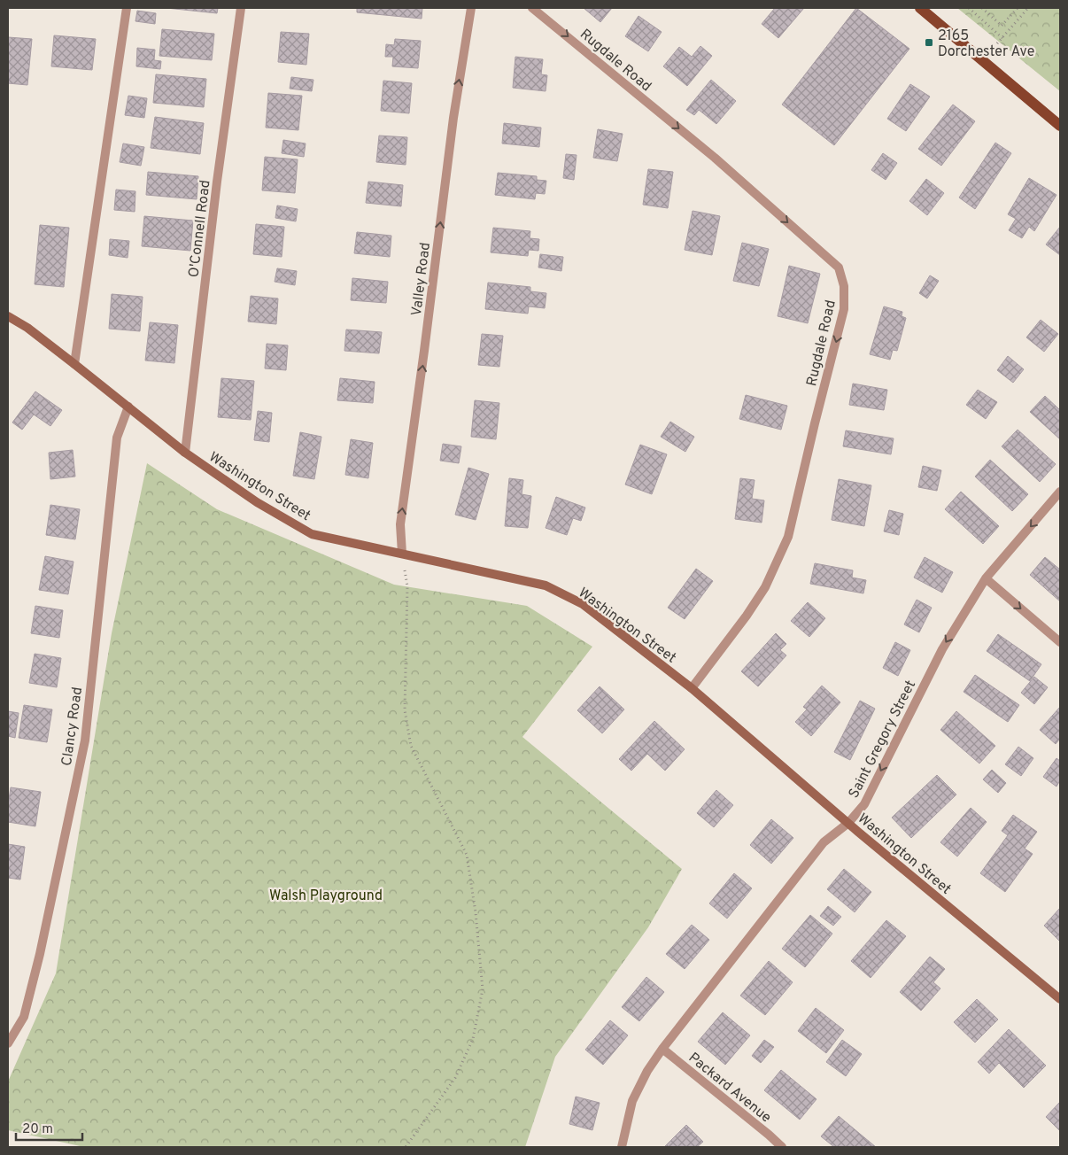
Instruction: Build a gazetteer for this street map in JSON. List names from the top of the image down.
{
  "streets": {
    "main road": ["Washington Street"],
    "street": [
      "Rugdale Road",
      "O'Connell Road",
      "Valley Road",
      "Clancy Road",
      "Saint Gregory Street",
      "Packard Avenue"
    ]
  },
  "crossings": [
    ["Rugdale Road", "Washington Street"],
    ["O'Connell Road", "Washington Street"],
    ["Valley Road", "Washington Street"],
    ["Washington Street", "Clancy Road"],
    ["Washington Street", "Saint Gregory Street"],
    ["Saint Gregory Street", "Packard Avenue"]
  ],
  "one_way": ["Rugdale Road", "Valley Road", "Saint Gregory Street"],
  "parks": ["Walsh Playground"],
  "places": {
    "transit": ["2165 Dorchester Ave"]
  },
  "scale_bar": "20 m"
}
